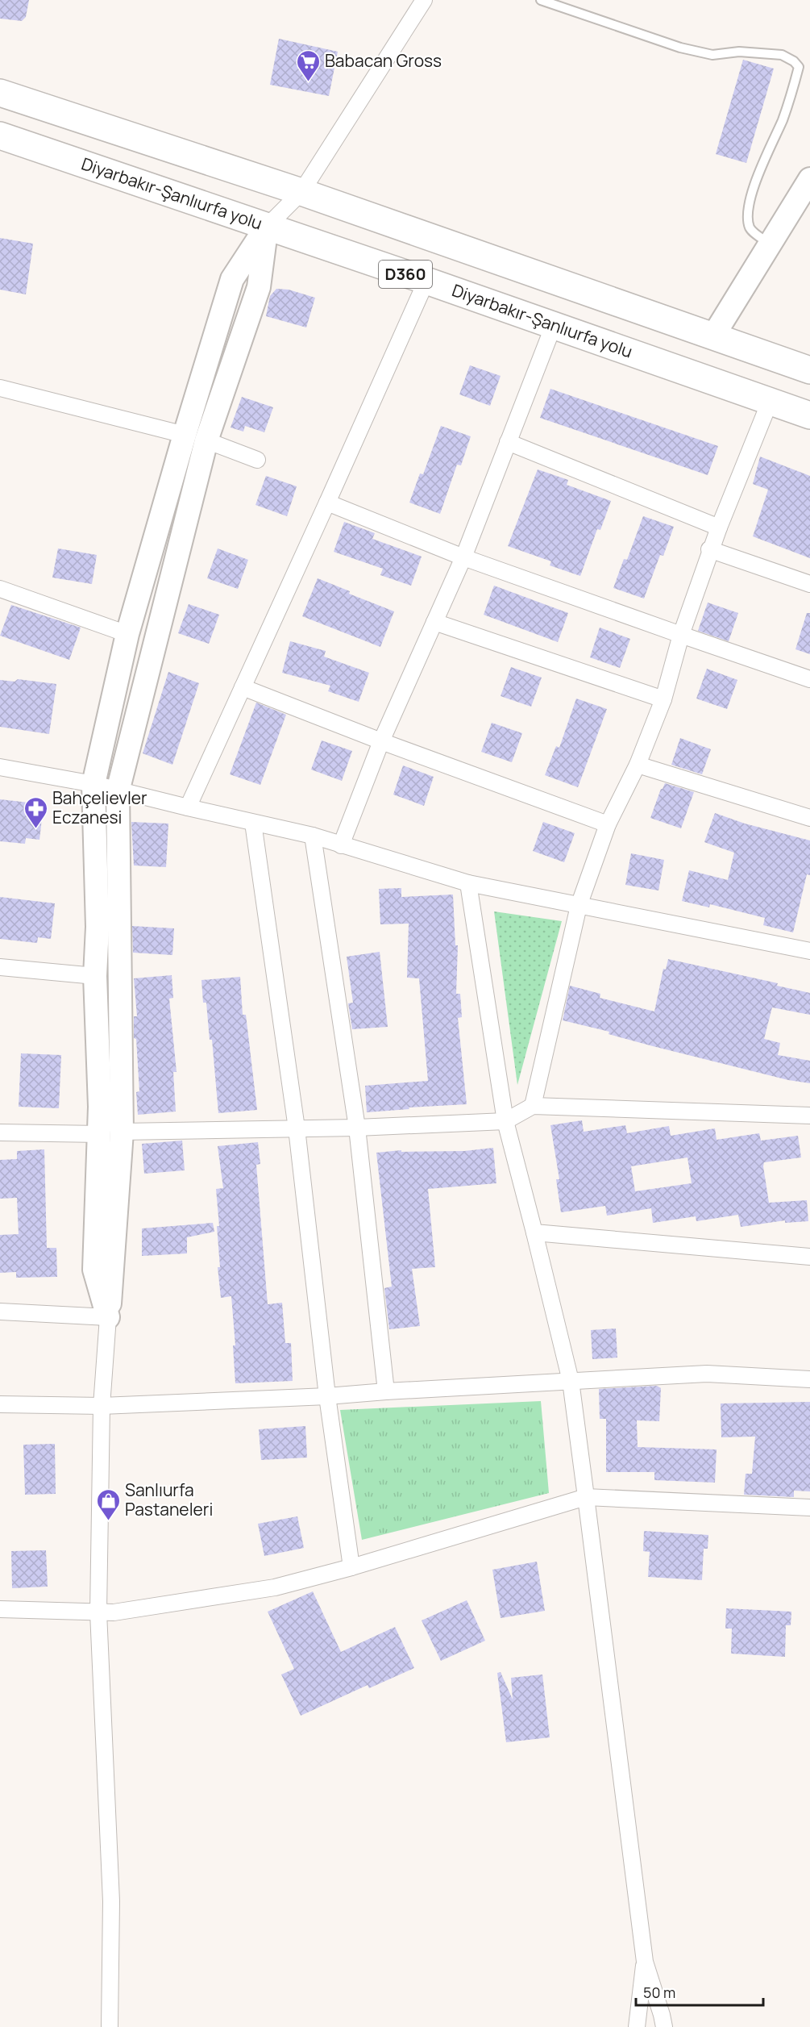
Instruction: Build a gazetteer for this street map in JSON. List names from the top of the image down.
{
  "streets": {
    "highway": ["Diyarbakır-Şanlıurfa yolu", "D360"]
  },
  "places": {
    "supermarket": ["Babacan Gross"],
    "pharmacy": ["Bahçelievler Eczanesi"],
    "shop": ["Sanlıurfa Pastaneleri"]
  },
  "scale_bar": "50 m"
}
